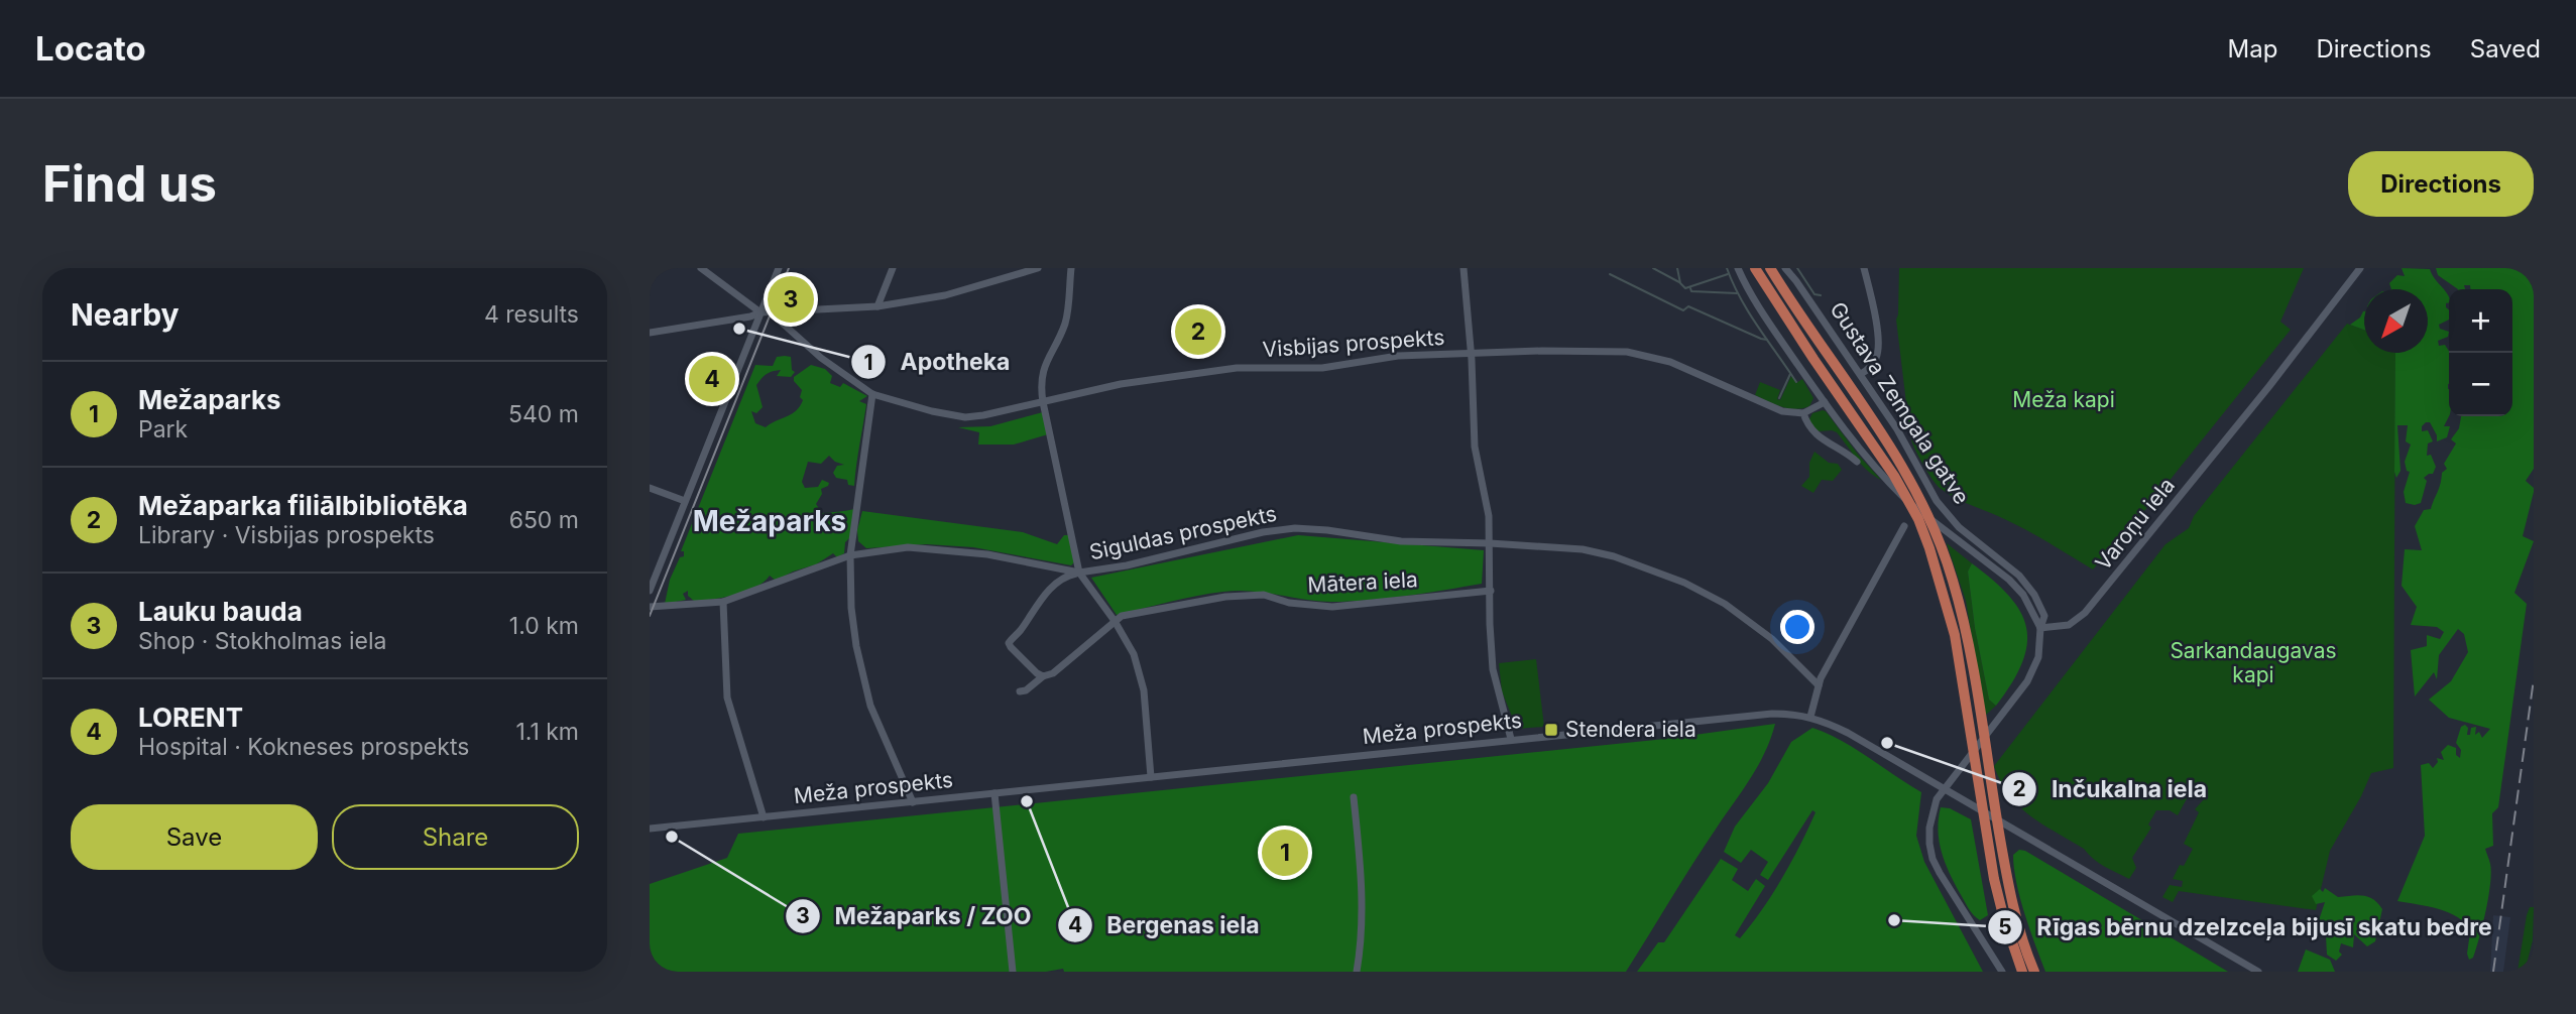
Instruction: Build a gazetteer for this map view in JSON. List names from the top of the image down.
{
  "streets": {
    "main road": ["Gustava Zemgala gatve"],
    "street": [
      "Visbijas prospekts",
      "Varoņu iela",
      "Siguldas prospekts",
      "Mātera iela",
      "Meža prospekts"
    ]
  },
  "crossings": [
    ["Gustava Zemgala gatve", "Varoņu iela"]
  ],
  "districts": ["Mežaparks"],
  "parks": ["Meža kapi", "Sarkandaugavas kapi"],
  "places": {
    "other": [
      "Apotheka",
      "Inčukalna iela",
      "Bergenas iela",
      "Mežaparks / ZOO",
      "Rīgas bērnu dzelzceļa bijusī skatu bedre"
    ],
    "transit": ["Stendera iela"]
  },
  "north": "bottom left",
  "page": {
    "header": "Locato",
    "nav": ["Map", "Directions", "Saved"],
    "buttons": [
      "Directions",
      ["Save", "Share"]
    ],
    "title": "Find us",
    "heading": ["Nearby", "4 results"],
    "pins": [
      "3",
      "2",
      "4",
      "1"
    ],
    "map_buttons": ["+", "−"],
    "list": [
      {
        "mark": "1",
        "name": "Mežaparks",
        "note": "Park",
        "value": "540 m"
      },
      {
        "mark": "2",
        "name": "Mežaparka filiālbibliotēka",
        "note": "Library · Visbijas prospekts",
        "value": "650 m"
      },
      {
        "mark": "3",
        "name": "Lauku bauda",
        "note": "Shop · Stokholmas iela",
        "value": "1.0 km"
      },
      {
        "mark": "4",
        "name": "LORENT",
        "note": "Hospital · Kokneses prospekts",
        "value": "1.1 km"
      }
    ]
  }
}
